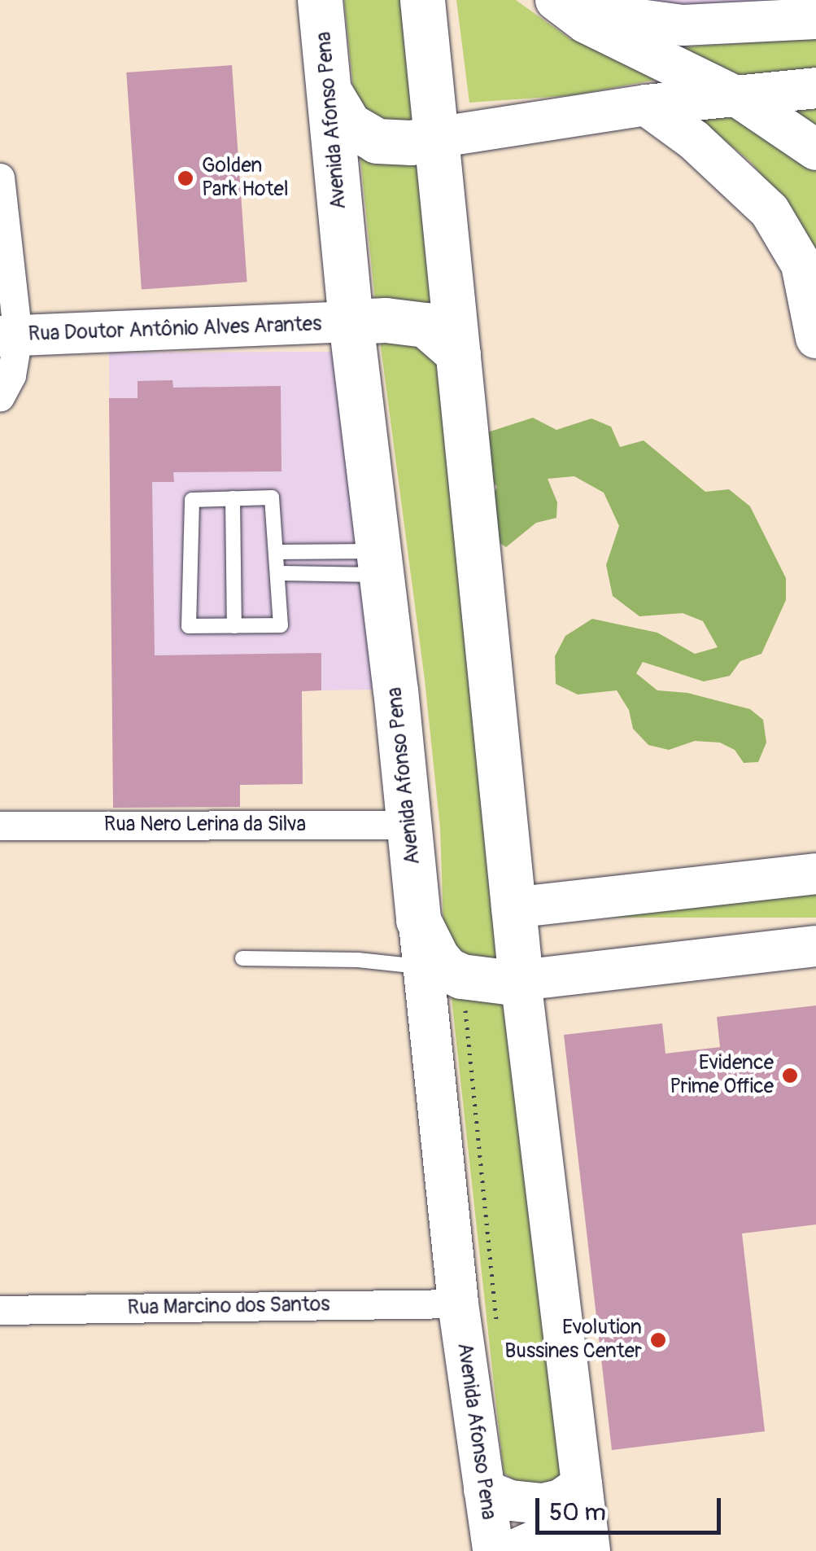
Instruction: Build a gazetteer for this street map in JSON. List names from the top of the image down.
{
  "streets": {
    "main road": ["Avenida Afonso Pena", "Rua Doutor Antônio Alves Arantes"],
    "street": ["Rua Nero Lerina da Silva", "Rua Marcino dos Santos"]
  },
  "crossings": [
    ["Avenida Afonso Pena", "Rua Doutor Antônio Alves Arantes"],
    ["Avenida Afonso Pena", "Rua Nero Lerina da Silva"],
    ["Avenida Afonso Pena", "Rua Marcino dos Santos"]
  ],
  "places": ["Golden Park Hotel", "Evidence Prime Office", "Evolution Bussines Center"],
  "scale_bar": "50 m"
}
